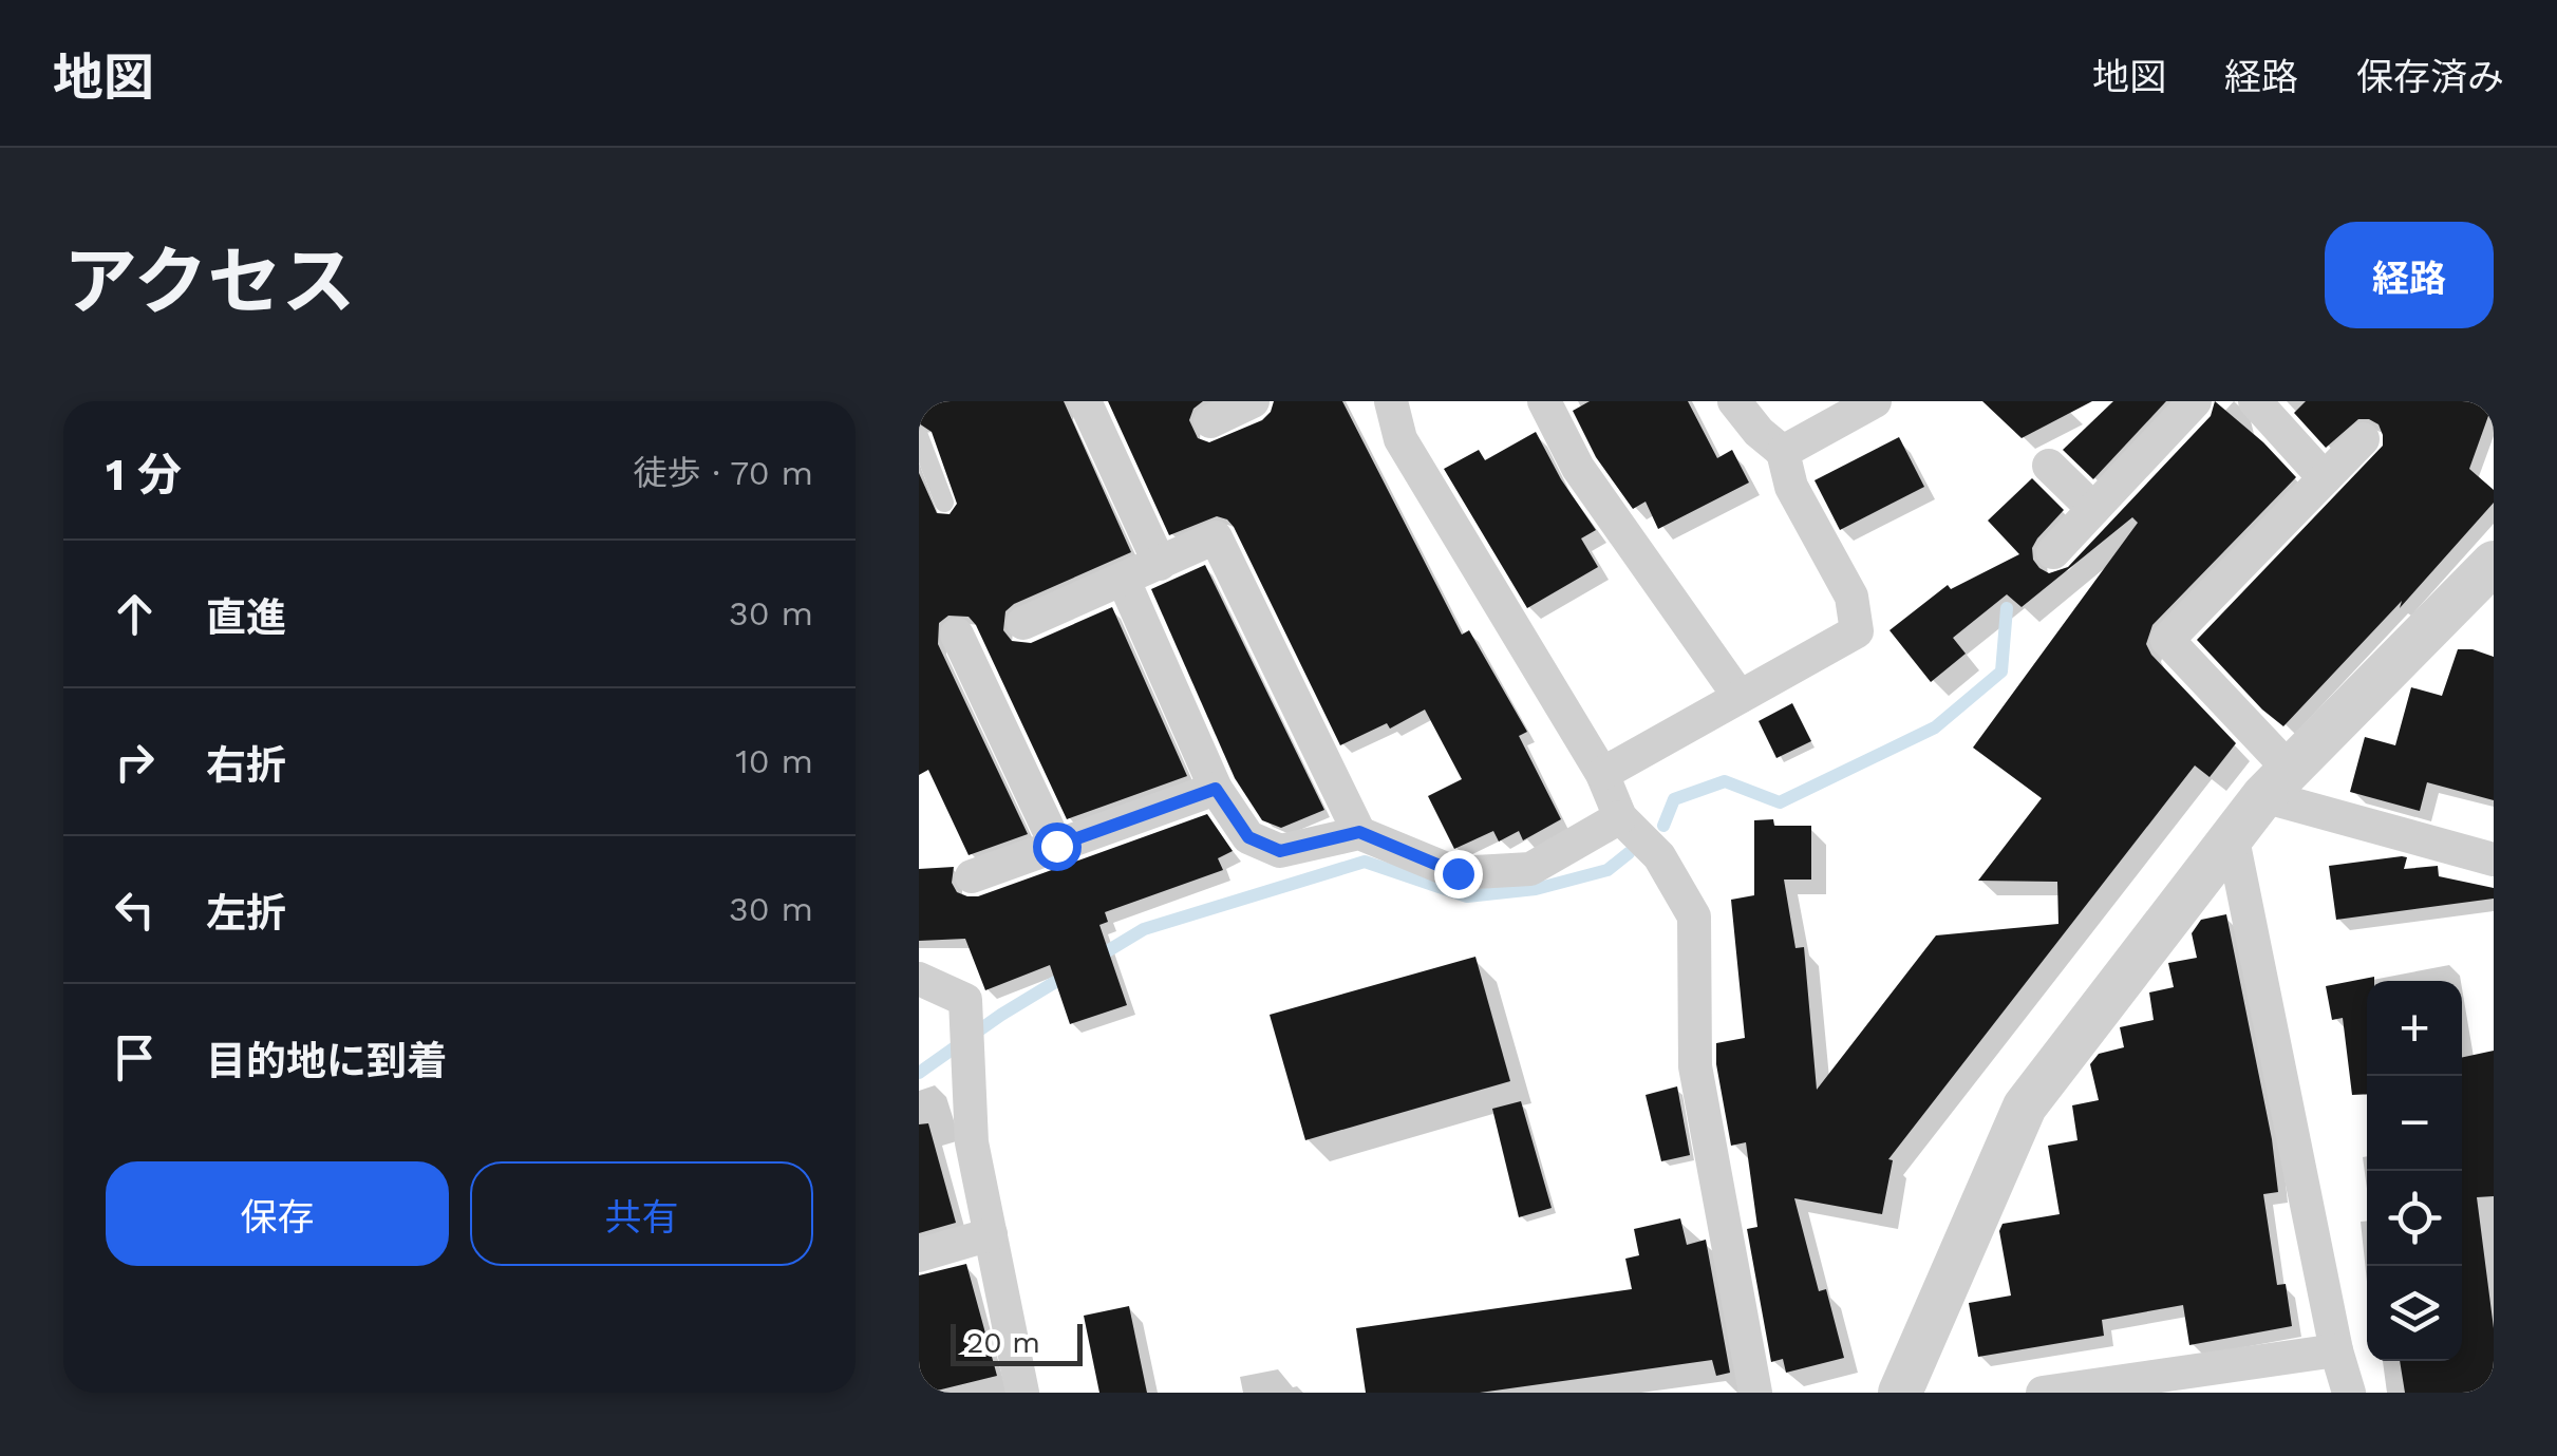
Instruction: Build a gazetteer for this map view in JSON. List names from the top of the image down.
{
  "scale_bar": "20 m",
  "page": {
    "header": "地図",
    "nav": ["地図", "経路", "保存済み"],
    "title": "アクセス",
    "buttons": [
      "経路",
      ["保存", "共有"]
    ],
    "heading": ["1 分", "徒歩 · 70 m"],
    "list": [
      ["直進", "30 m"],
      ["右折", "10 m"],
      ["左折", "30 m"],
      "目的地に到着"
    ],
    "map_buttons": ["+", "−"],
    "scale": "20 m"
  }
}
